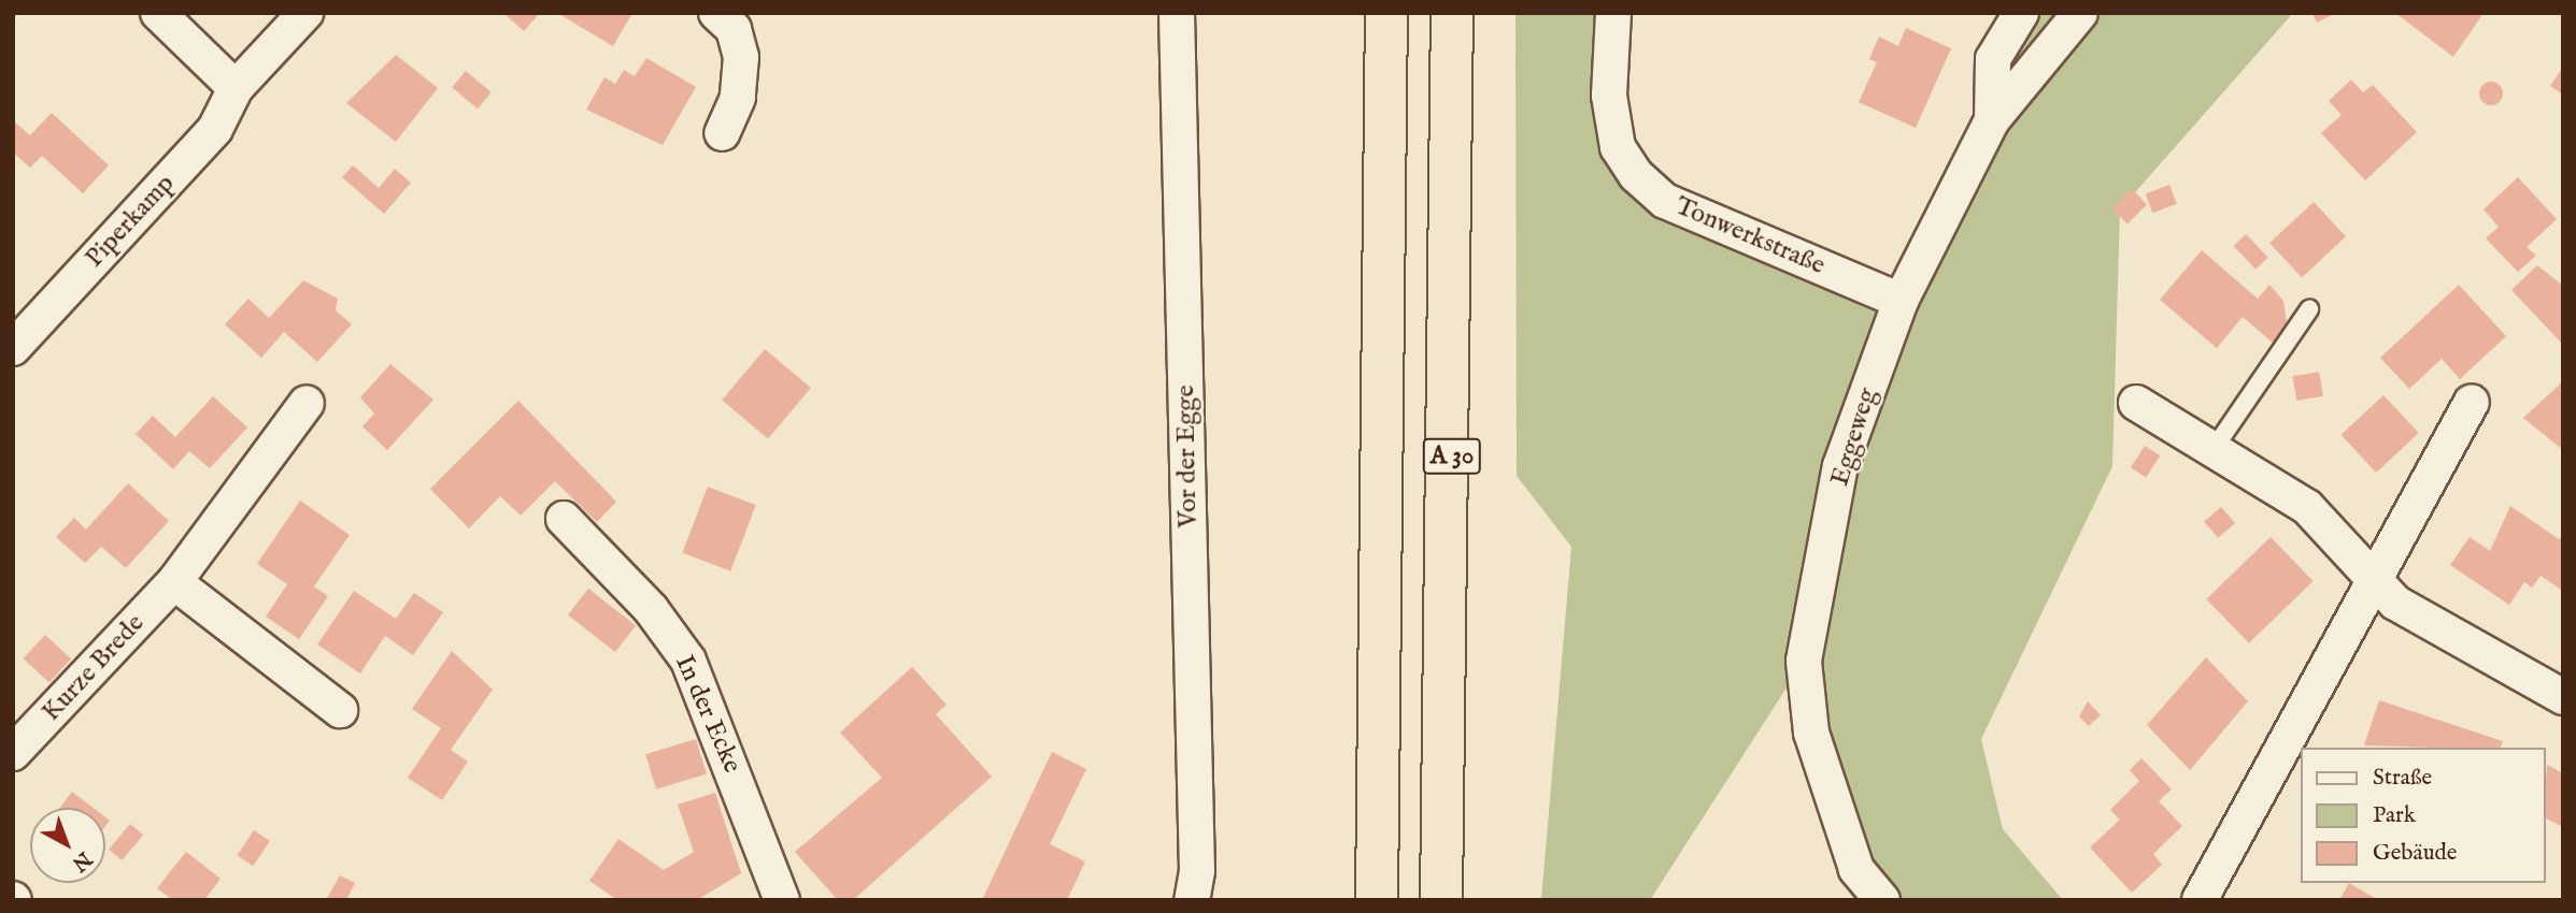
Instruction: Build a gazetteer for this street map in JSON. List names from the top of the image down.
{
  "streets": {
    "highway": ["A 30"],
    "street": [
      "Piperkamp",
      "Tonwerkstraße",
      "Eggeweg",
      "Vor der Egge",
      "Kurze Brede",
      "In der Ecke"
    ]
  },
  "crossings": [
    ["Tonwerkstraße", "Eggeweg"]
  ],
  "legend": ["Straße", "Park", "Gebäude"],
  "north": "bottom right"
}
